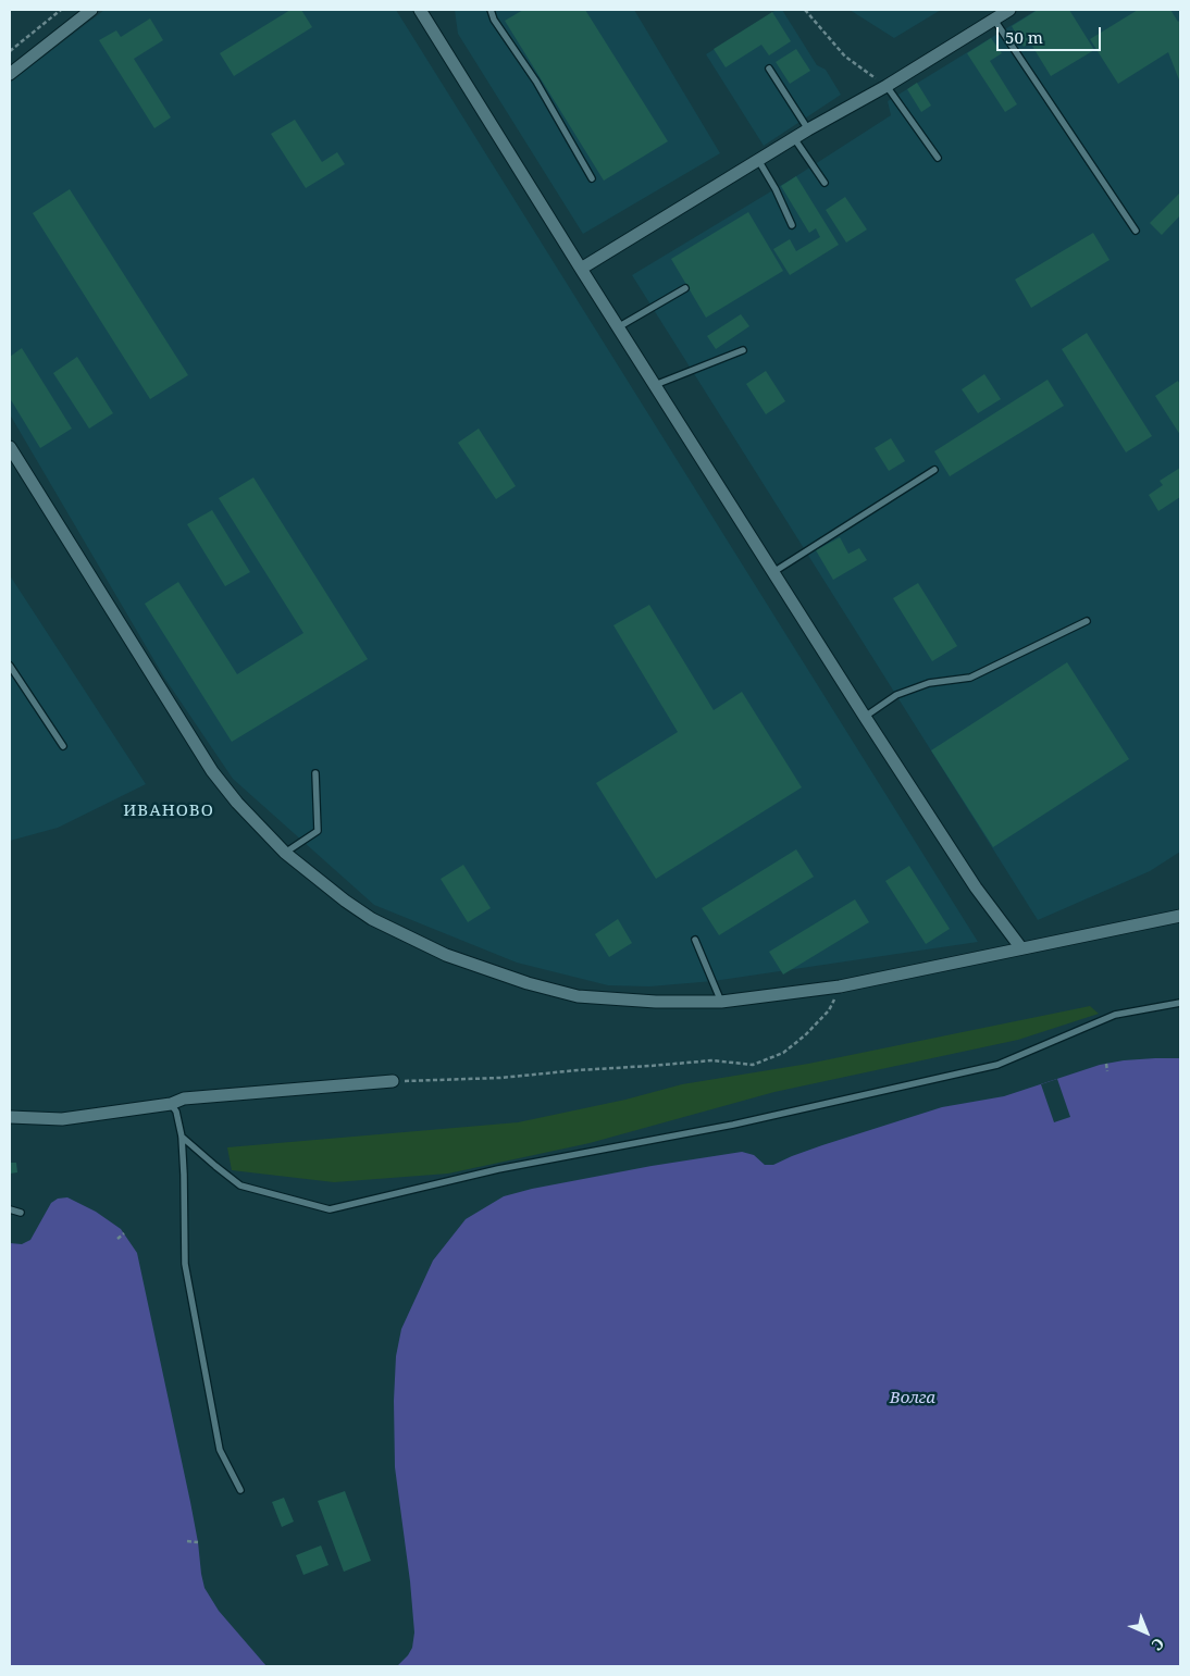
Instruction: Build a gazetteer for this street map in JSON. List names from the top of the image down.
{
  "districts": ["ИВАНОВО"],
  "water": ["Волга"],
  "scale_bar": "50 m",
  "north": "bottom right"
}
